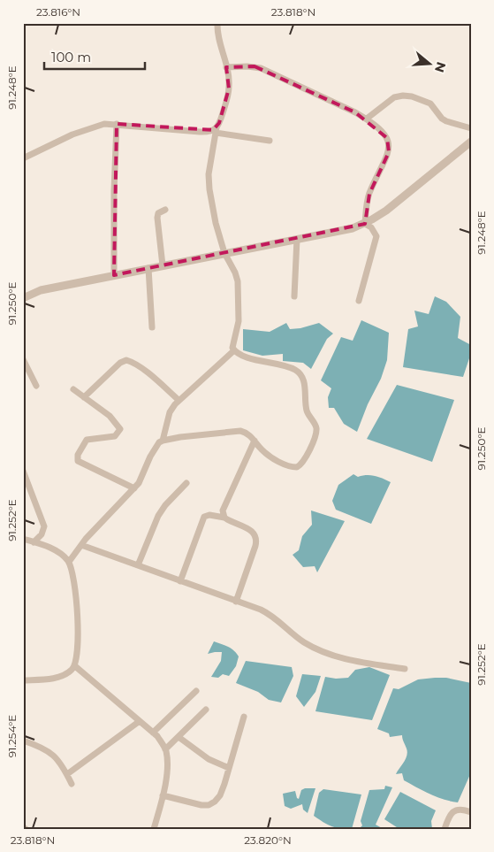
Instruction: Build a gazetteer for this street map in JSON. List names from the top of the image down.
{
  "scale_bar": "100 m",
  "north": "right",
  "coordinates": [
    "23.816°N",
    "23.818°N",
    "91.248°E",
    "91.250°E",
    "91.252°E",
    "91.254°E",
    "23.820°N"
  ]
}
